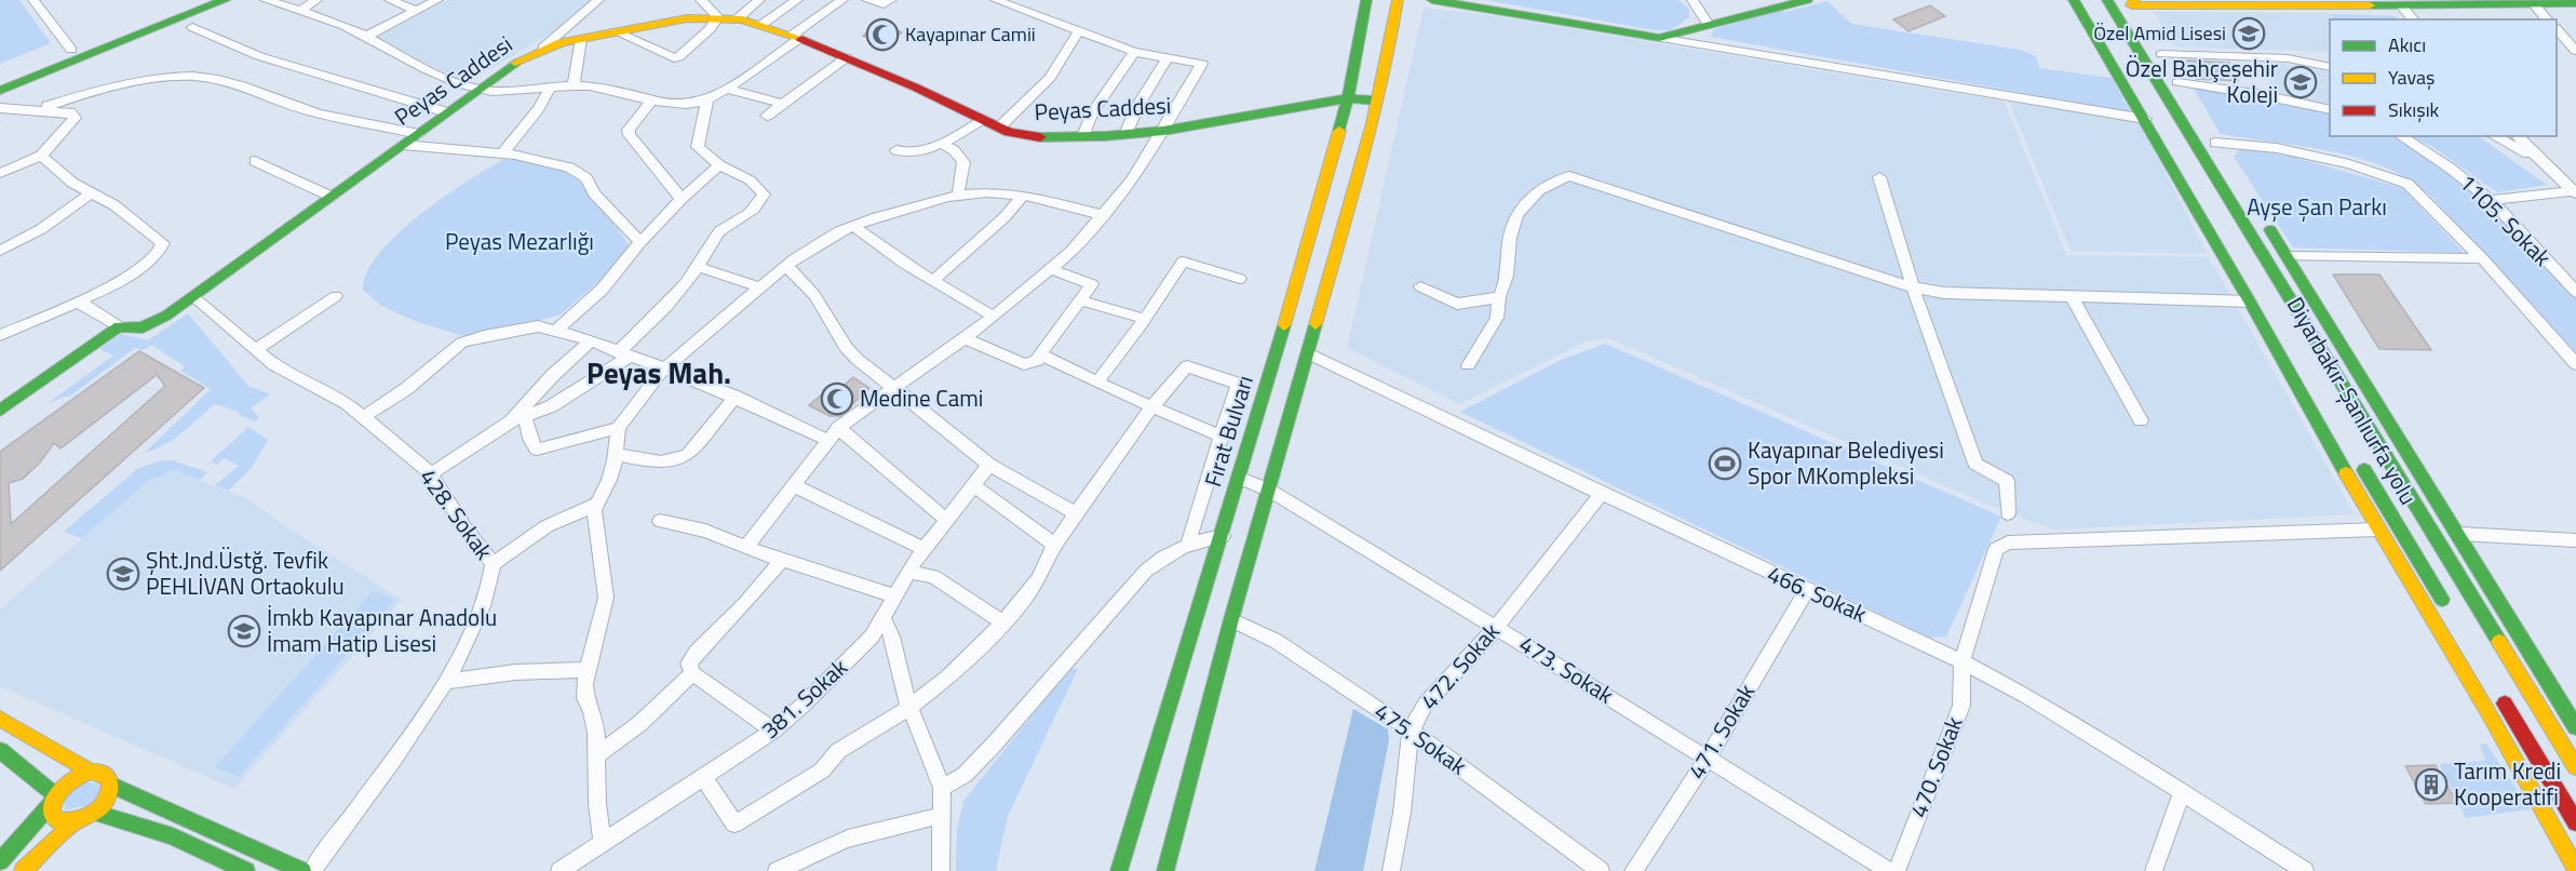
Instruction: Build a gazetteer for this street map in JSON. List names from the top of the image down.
{
  "streets": {
    "main road": ["Peyas Caddesi", "Diyarbakır-Şanlıurfa yolu", "Fırat Bulvarı"],
    "street": [
      "1105. Sokak",
      "428. Sokak",
      "466. Sokak",
      "472. Sokak",
      "473. Sokak",
      "381. Sokak",
      "471. Sokak",
      "475. Sokak",
      "470. Sokak"
    ]
  },
  "crossings": [
    ["Peyas Caddesi", "Fırat Bulvarı"],
    ["Peyas Caddesi", "428. Sokak"],
    ["Fırat Bulvarı", "473. Sokak"],
    ["466. Sokak", "472. Sokak"],
    ["466. Sokak", "471. Sokak"],
    ["466. Sokak", "470. Sokak"],
    ["472. Sokak", "473. Sokak"],
    ["472. Sokak", "475. Sokak"],
    ["473. Sokak", "471. Sokak"]
  ],
  "districts": ["Peyas Mah."],
  "parks": ["Ayşe Şan Parkı", "Peyas Mezarlığı"],
  "places": {
    "school or university": [
      "Özel Amid Lisesi",
      "Özel Bahçeşehir Koleji",
      "Şht.Jnd.Üstğ. Tevfik PEHLİVAN Ortaokulu",
      "İmkb Kayapınar Anadolu İmam Hatip Lisesi"
    ],
    "mosque": ["Kayapınar Camii", "Medine Cami"],
    "sports": ["Kayapınar Belediyesi Spor MKompleksi"],
    "building": ["Tarım Kredi Kooperatifi"]
  },
  "legend": ["Akıcı", "Yavaş", "Sıkışık"]
}
